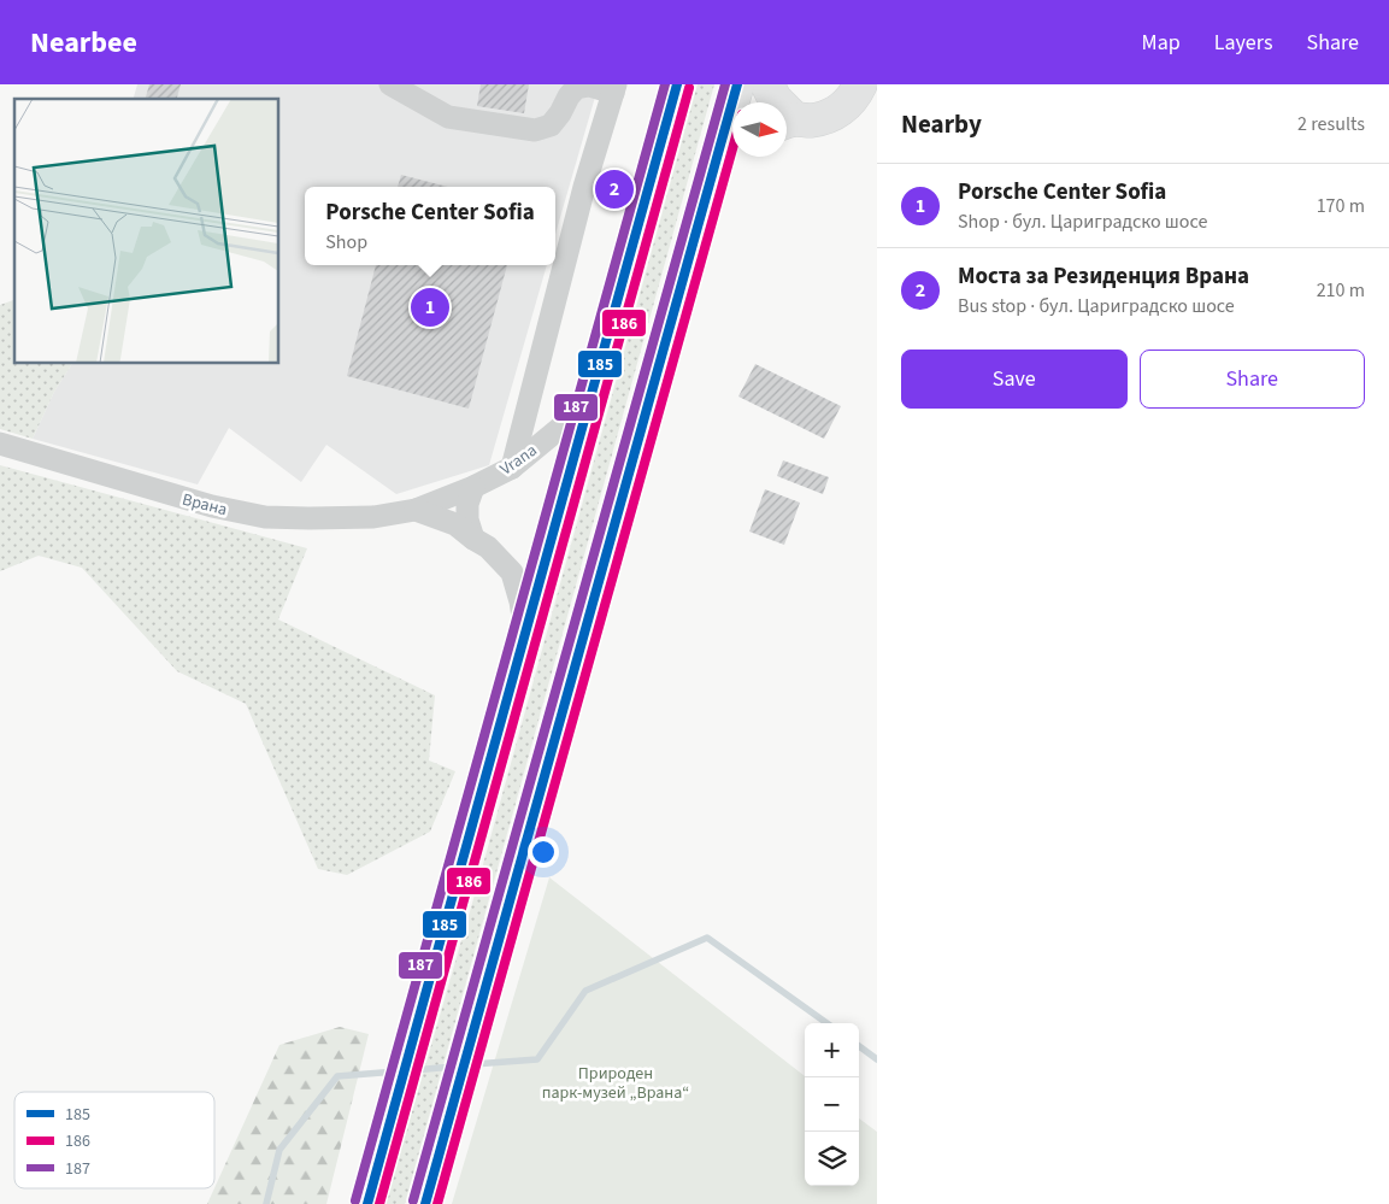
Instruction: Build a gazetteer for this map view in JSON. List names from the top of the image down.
{
  "streets": {
    "lane": ["Vrana", "Врана"]
  },
  "crossings": [
    ["Vrana", "Врана"]
  ],
  "parks": ["Природен парк-музей „Врана“"],
  "lines": ["transit line 185", "transit line 187", "transit line 186"],
  "legend": ["185", "186", "187"],
  "north": "right",
  "page": {
    "header": "Nearbee",
    "nav": ["Map", "Layers", "Share"],
    "heading": ["Nearby", "2 results"],
    "list": [
      {
        "mark": "1",
        "name": "Porsche Center Sofia",
        "note": "Shop · бул. Цариградско шосе",
        "value": "170 m"
      },
      {
        "mark": "2",
        "name": "Моста за Резиденция Врана",
        "note": "Bus stop · бул. Цариградско шосе",
        "value": "210 m"
      }
    ],
    "pins": ["2", "1"],
    "popup": ["Porsche Center Sofia", "Shop"],
    "buttons": ["Save", "Share"],
    "map_buttons": ["+", "−"]
  }
}
